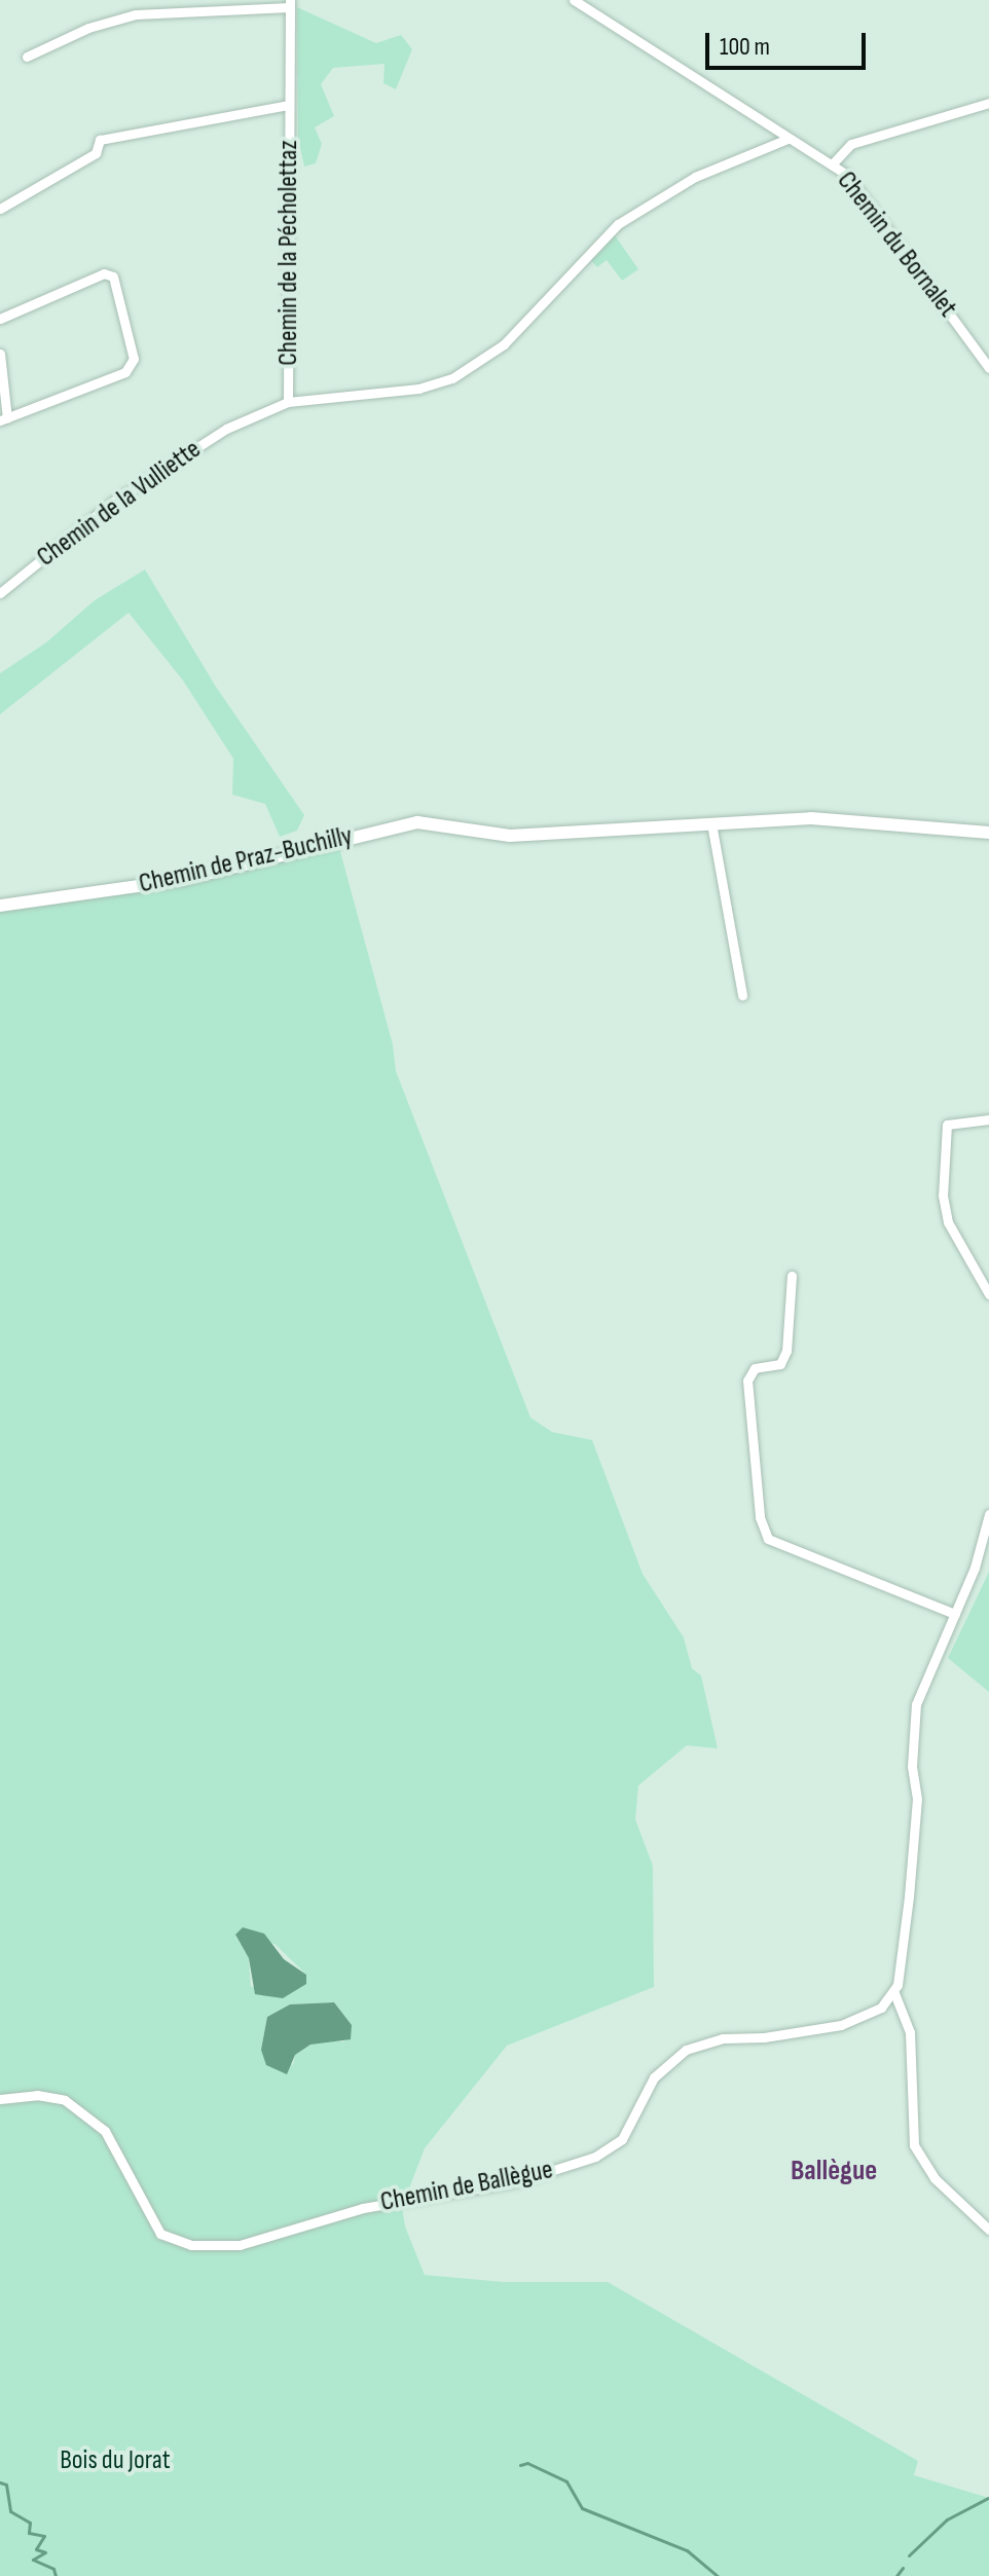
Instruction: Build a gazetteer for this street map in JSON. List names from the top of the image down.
{
  "streets": {
    "street": [
      "Chemin du Bornalet",
      "Chemin de la Pécholettaz",
      "Chemin de la Vulliette",
      "Chemin de Praz-Buchilly",
      "Chemin de Ballègue"
    ]
  },
  "crossings": [
    ["Chemin du Bornalet", "Chemin de la Vulliette"],
    ["Chemin de la Pécholettaz", "Chemin de la Vulliette"]
  ],
  "districts": ["Ballègue"],
  "parks": ["Bois du Jorat"],
  "scale_bar": "100 m"
}
